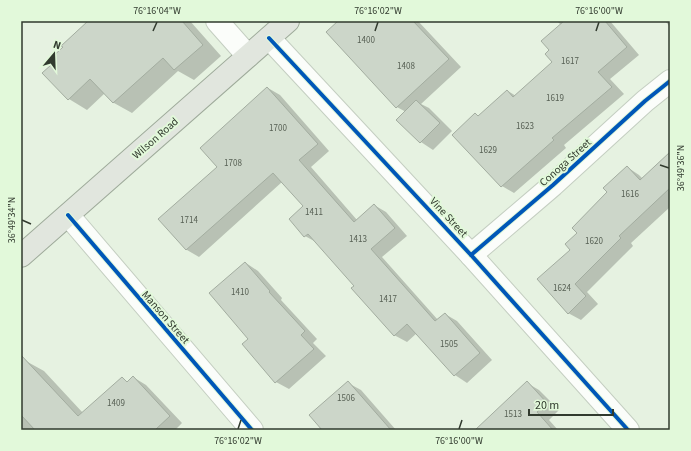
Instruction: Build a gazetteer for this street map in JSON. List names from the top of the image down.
{
  "streets": {
    "main road": ["Wilson Road"],
    "street": ["Conoga Street", "Vine Street", "Manson Street"]
  },
  "crossings": [
    ["Wilson Road", "Vine Street"],
    ["Wilson Road", "Manson Street"],
    ["Conoga Street", "Vine Street"]
  ],
  "house_numbers": [
    "1400",
    "1617",
    "1408",
    "1619",
    "1623",
    "1700",
    "1629",
    "1708",
    "1616",
    "1411",
    "1714",
    "1413",
    "1620",
    "1624",
    "1410",
    "1417",
    "1505",
    "1506",
    "1409",
    "1513"
  ],
  "scale_bar": "20 m",
  "north": "top",
  "coordinates": [
    "76°16'04\"W",
    "76°16'02\"W",
    "76°16'00\"W",
    "36°49'36\"N",
    "36°49'34\"N"
  ]
}
